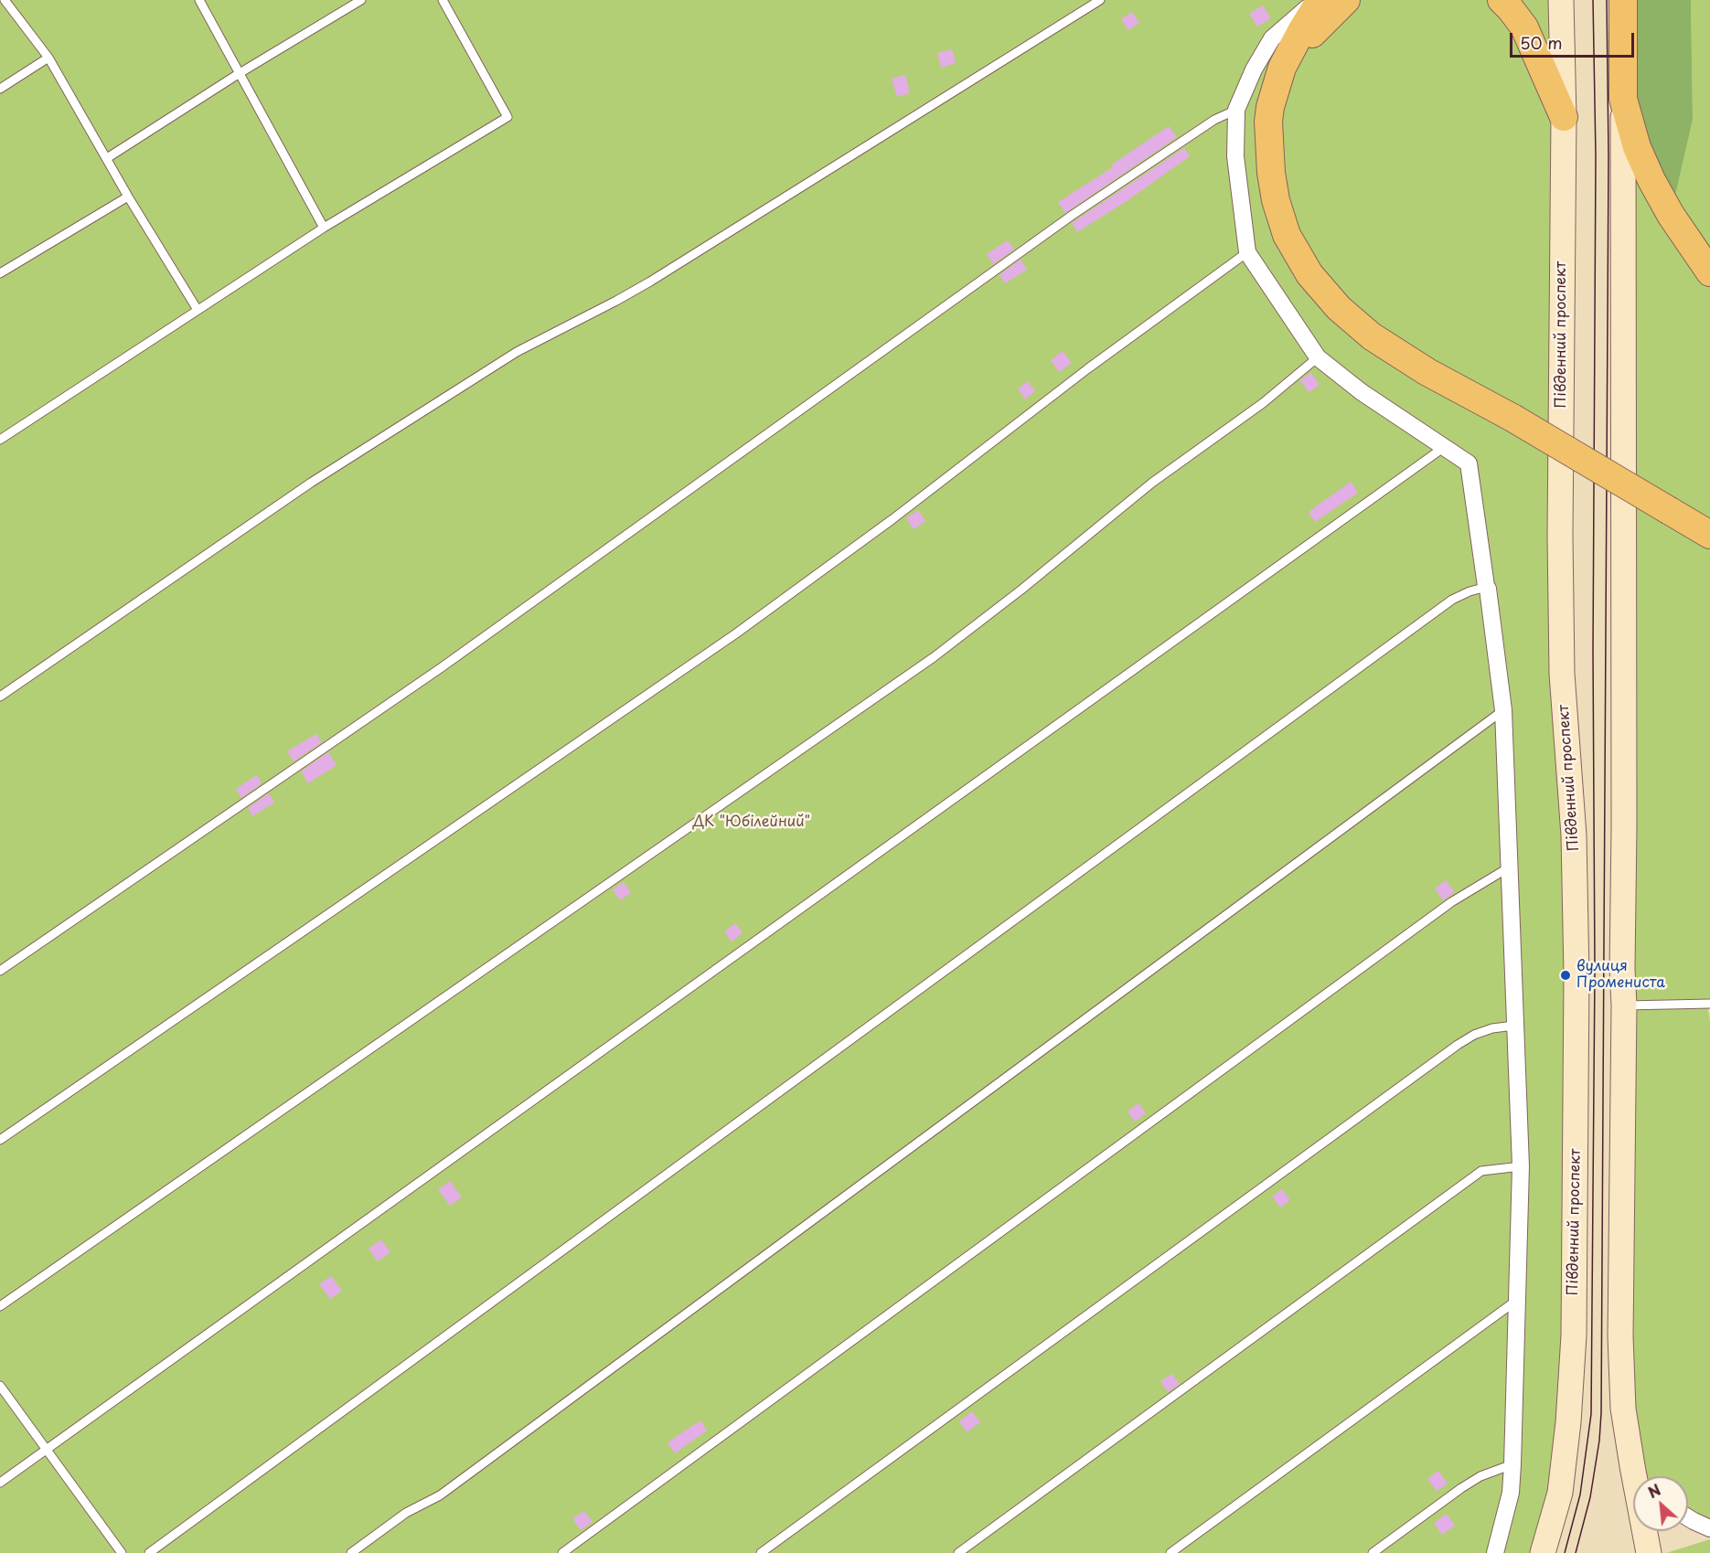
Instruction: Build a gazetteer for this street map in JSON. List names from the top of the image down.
{
  "streets": {
    "main road": ["Південний проспект"]
  },
  "parks": ["ДК \"Юбілейний\""],
  "places": ["вулиця Промениста"],
  "scale_bar": "50 m",
  "north": "top left"
}
